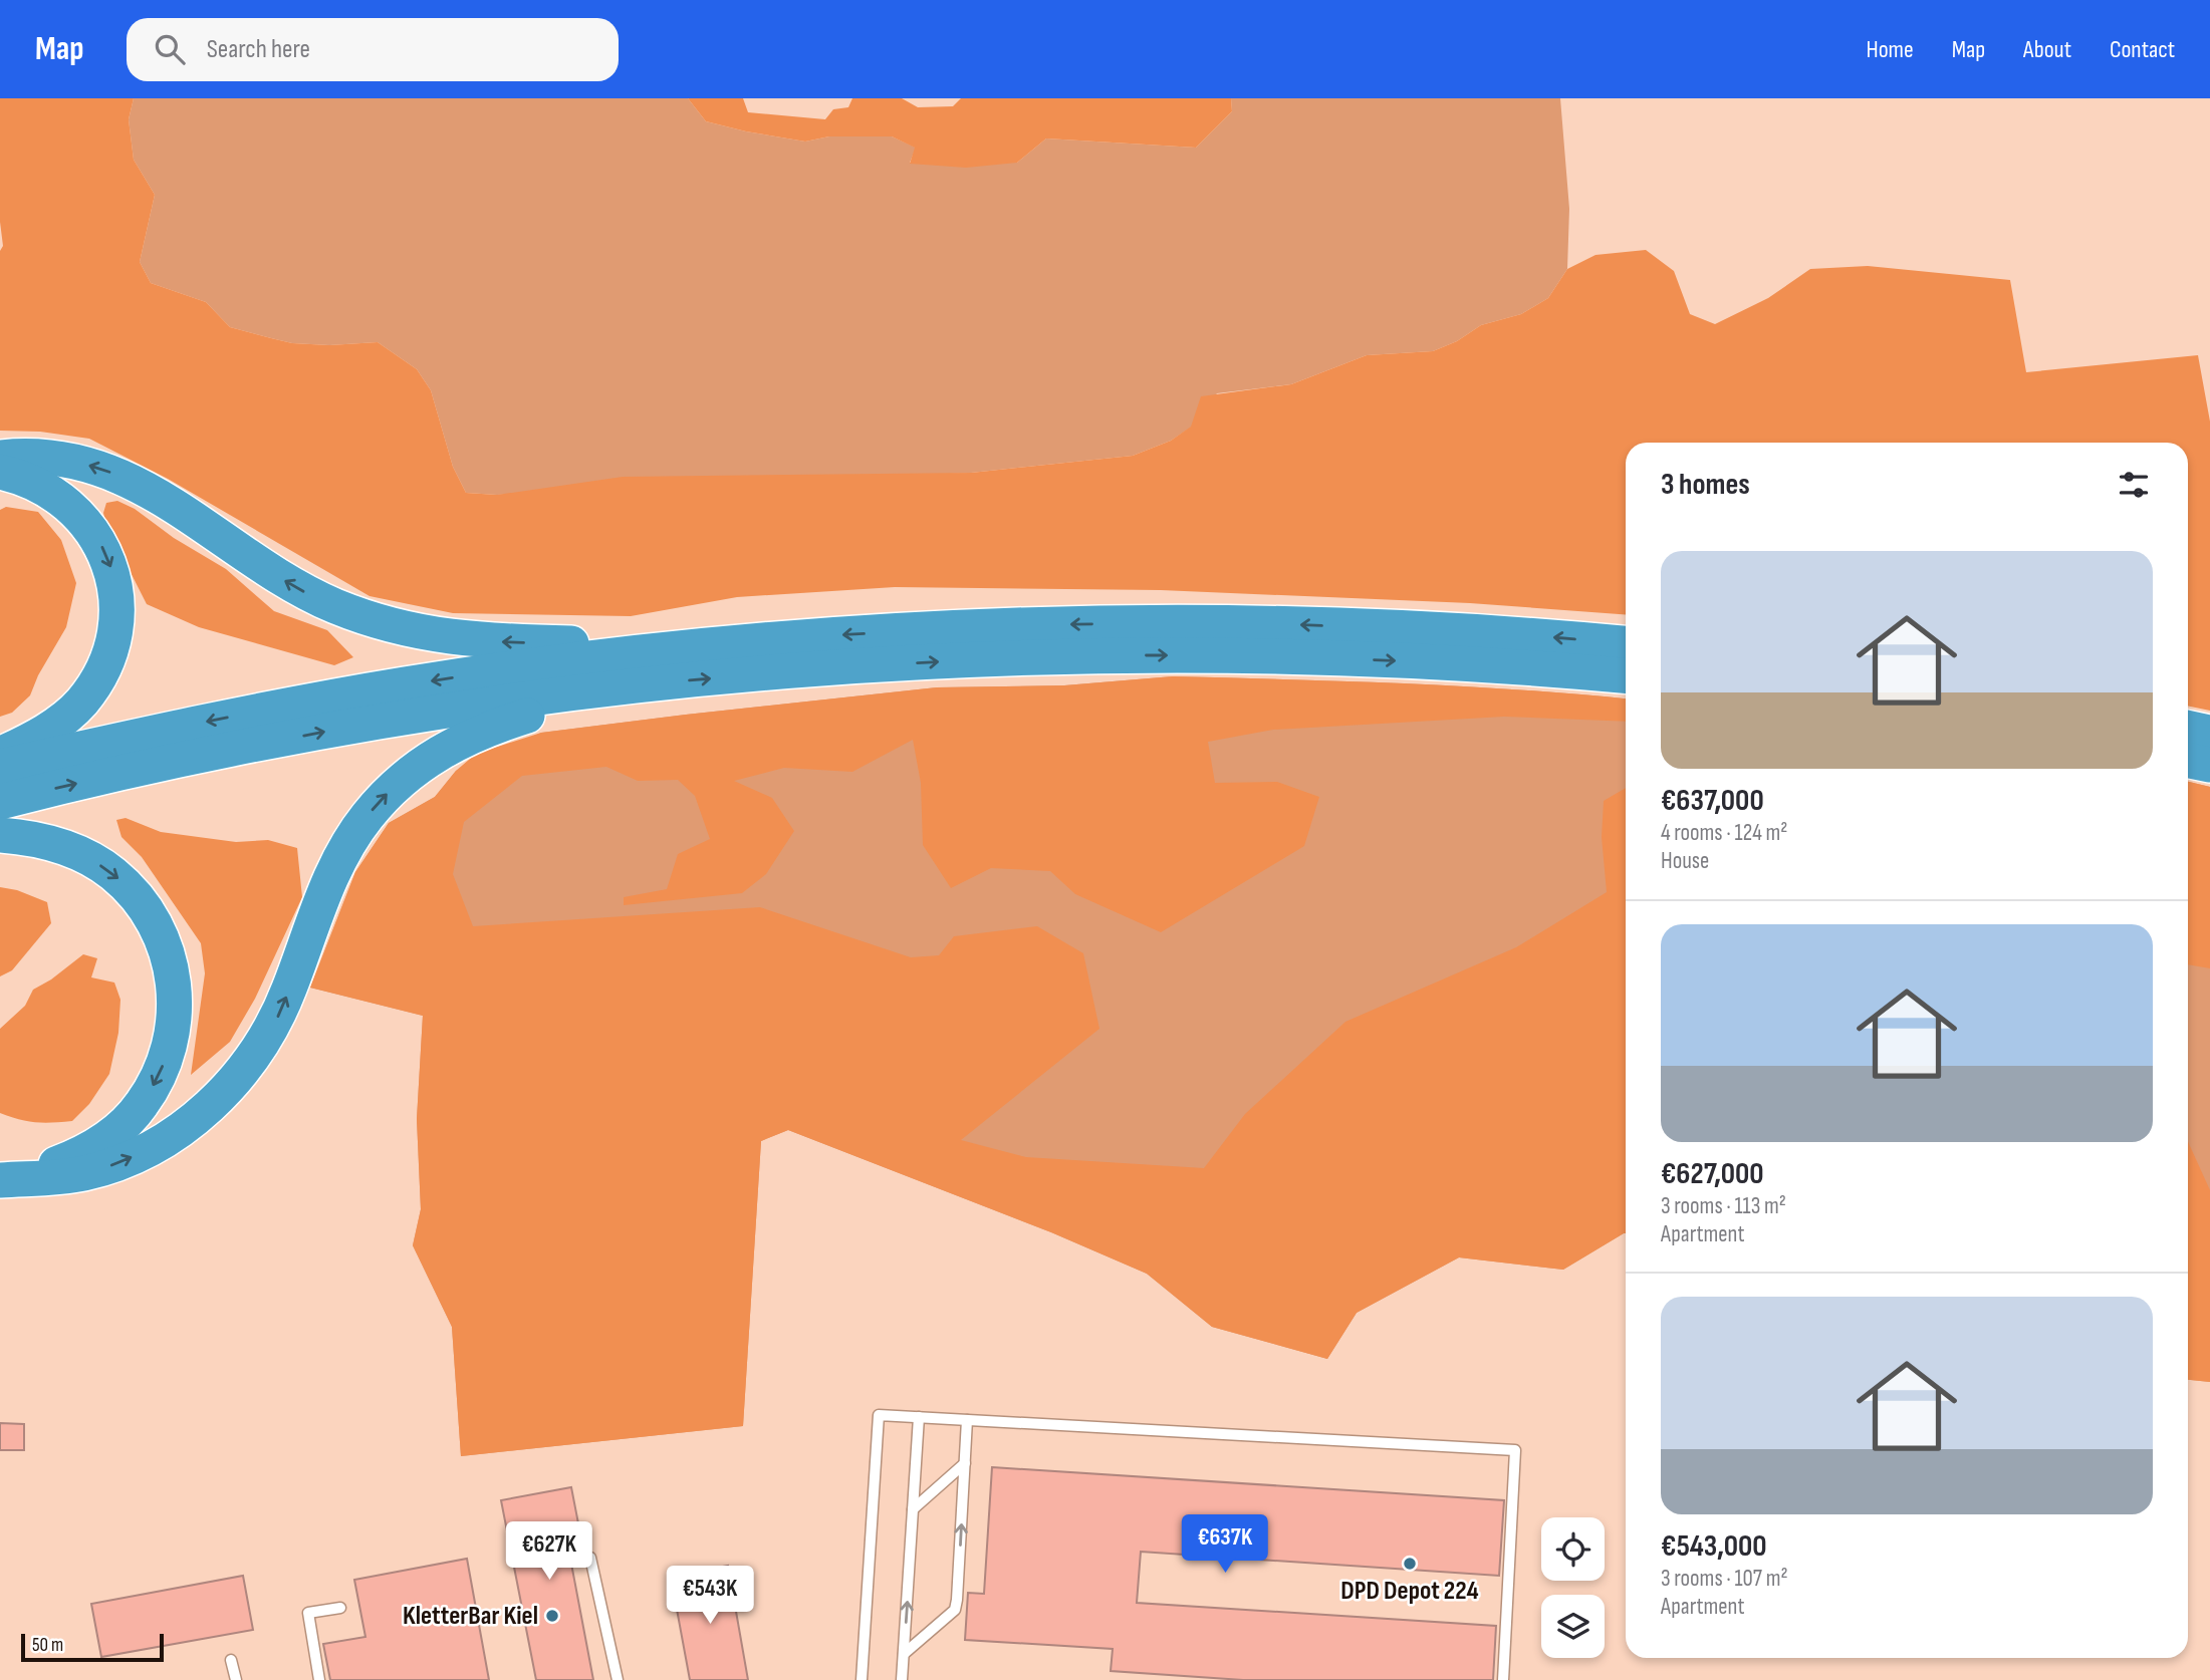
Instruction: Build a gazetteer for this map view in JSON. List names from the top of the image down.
{
  "places": ["DPD Depot 224", "KletterBar Kiel"],
  "scale_bar": "50 m",
  "page": {
    "header": "Map",
    "search": "Search here",
    "nav": [
      "Home",
      "Map",
      "About",
      "Contact"
    ],
    "heading": "3 homes",
    "list": [
      {
        "name": "€637,000",
        "note": "4 rooms · 124 m² · House"
      },
      {
        "name": "€627,000",
        "note": "3 rooms · 113 m² · Apartment"
      },
      {
        "name": "€543,000",
        "note": "3 rooms · 107 m² · Apartment"
      }
    ],
    "price": ["€637K", "€627K", "€543K"],
    "scale": "50 m"
  }
}
